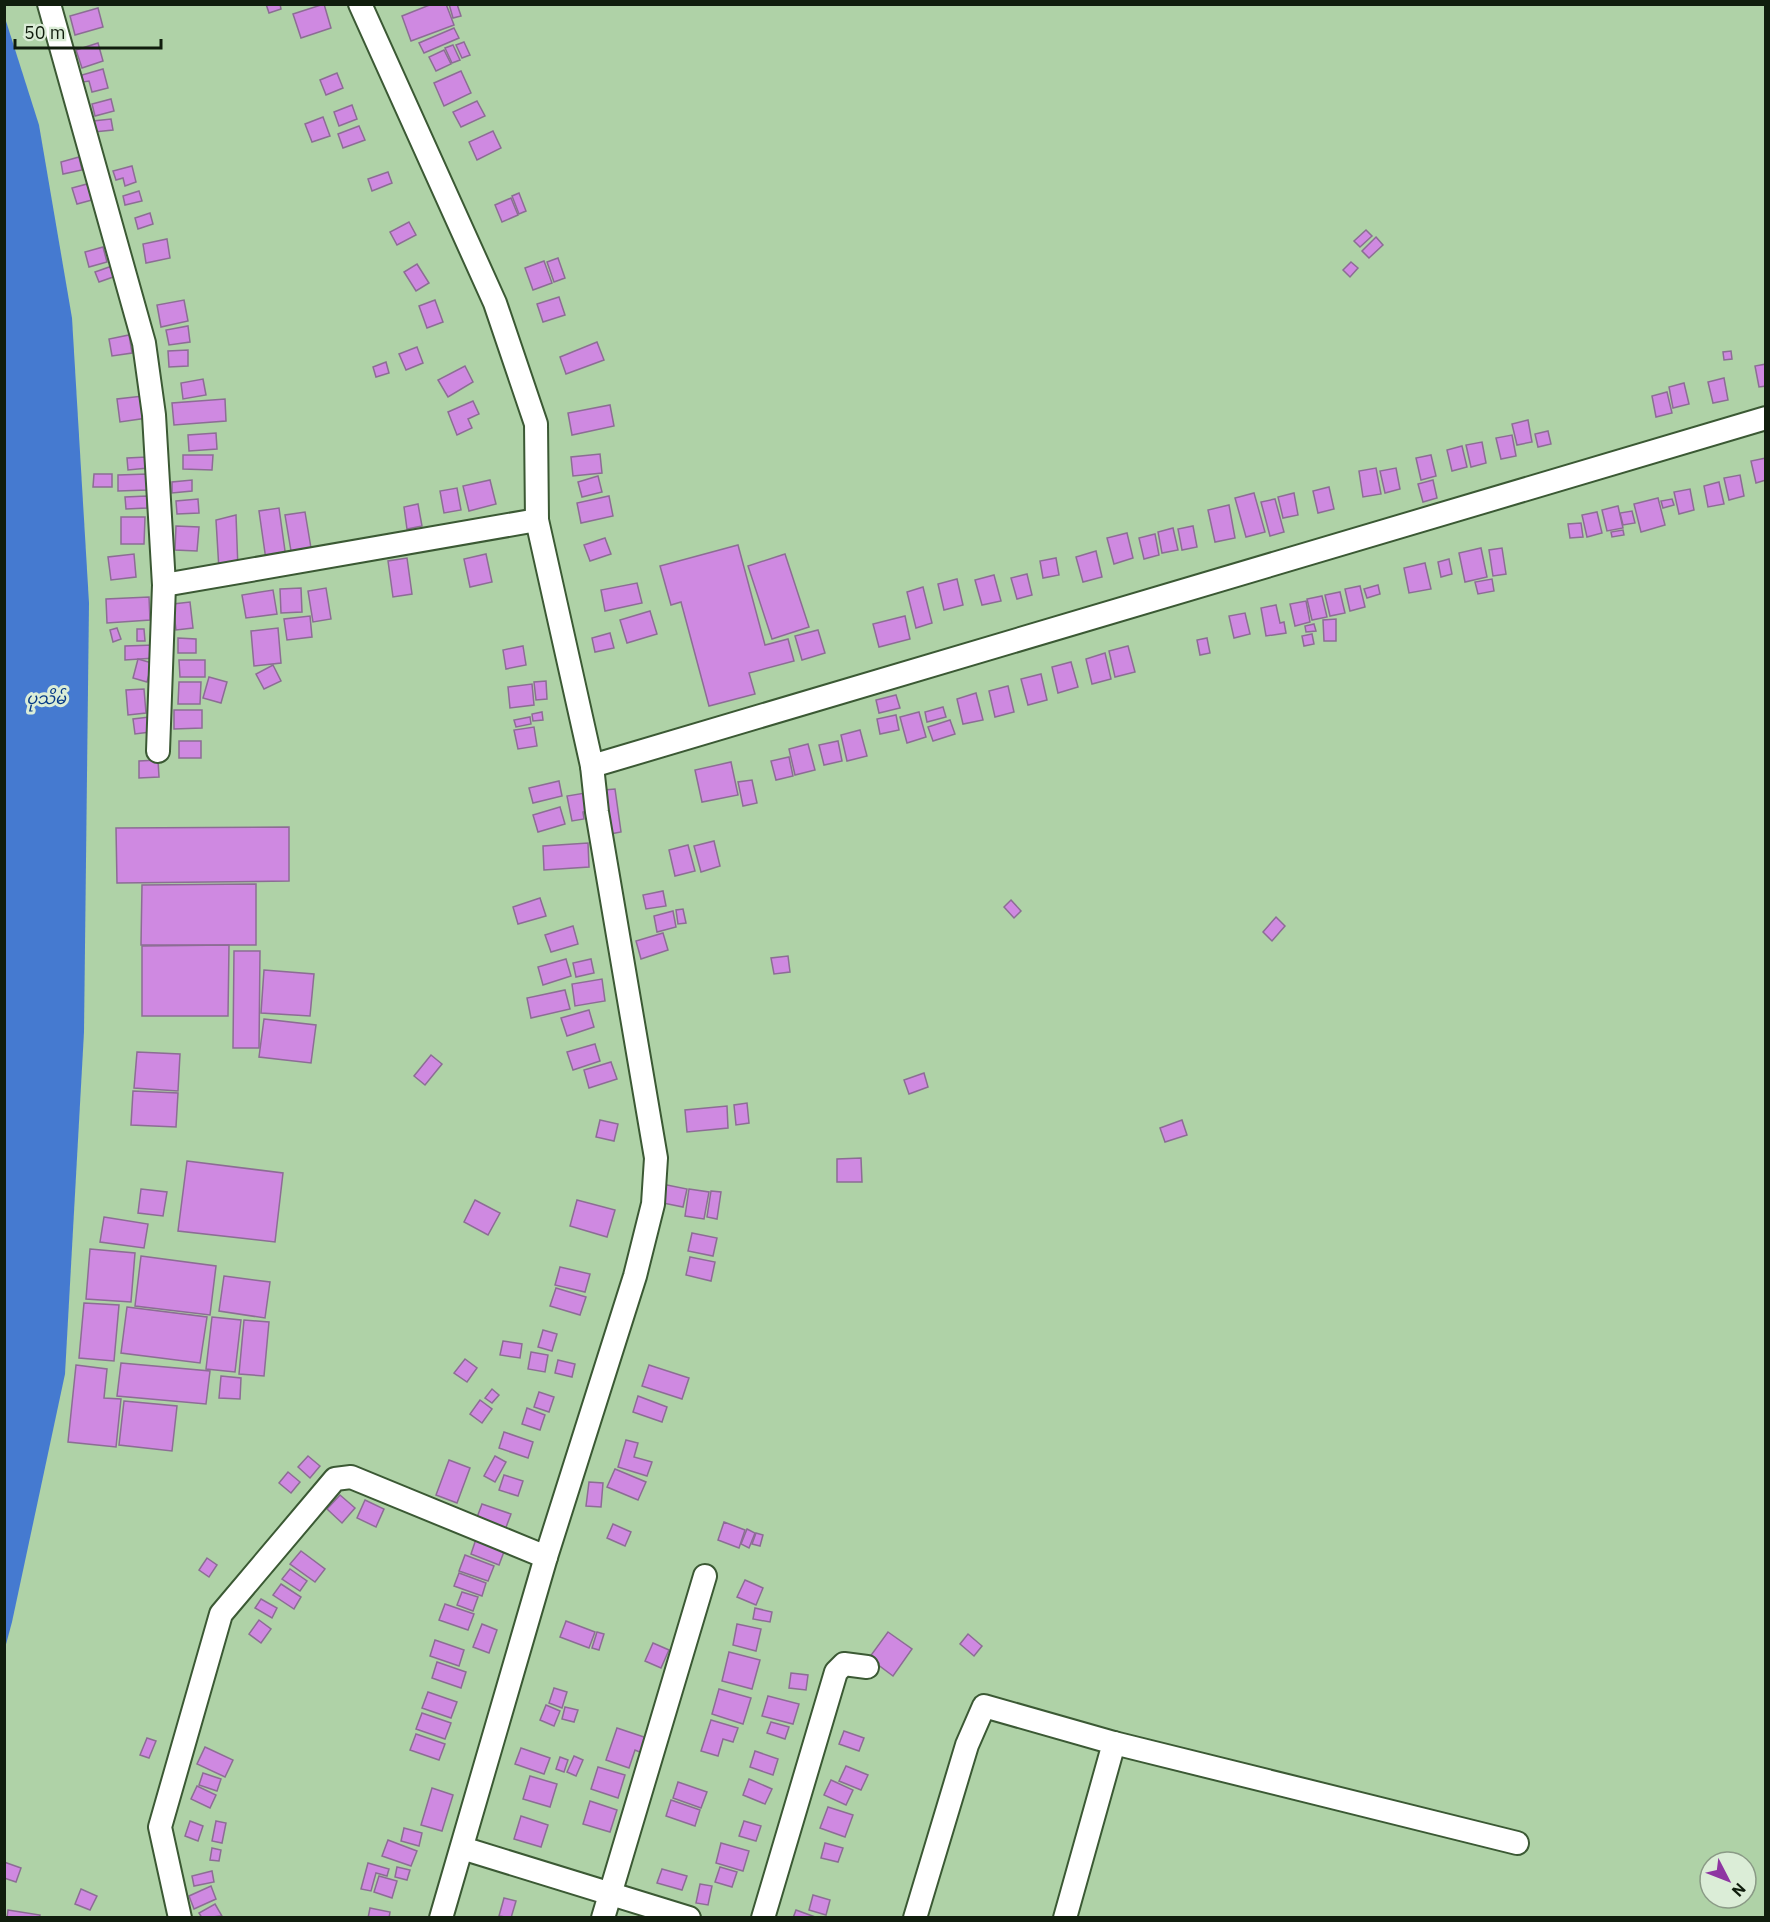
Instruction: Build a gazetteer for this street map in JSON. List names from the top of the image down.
{
  "water": ["ပုသိမ်"],
  "scale_bar": "50 m",
  "north": "bottom right"
}
